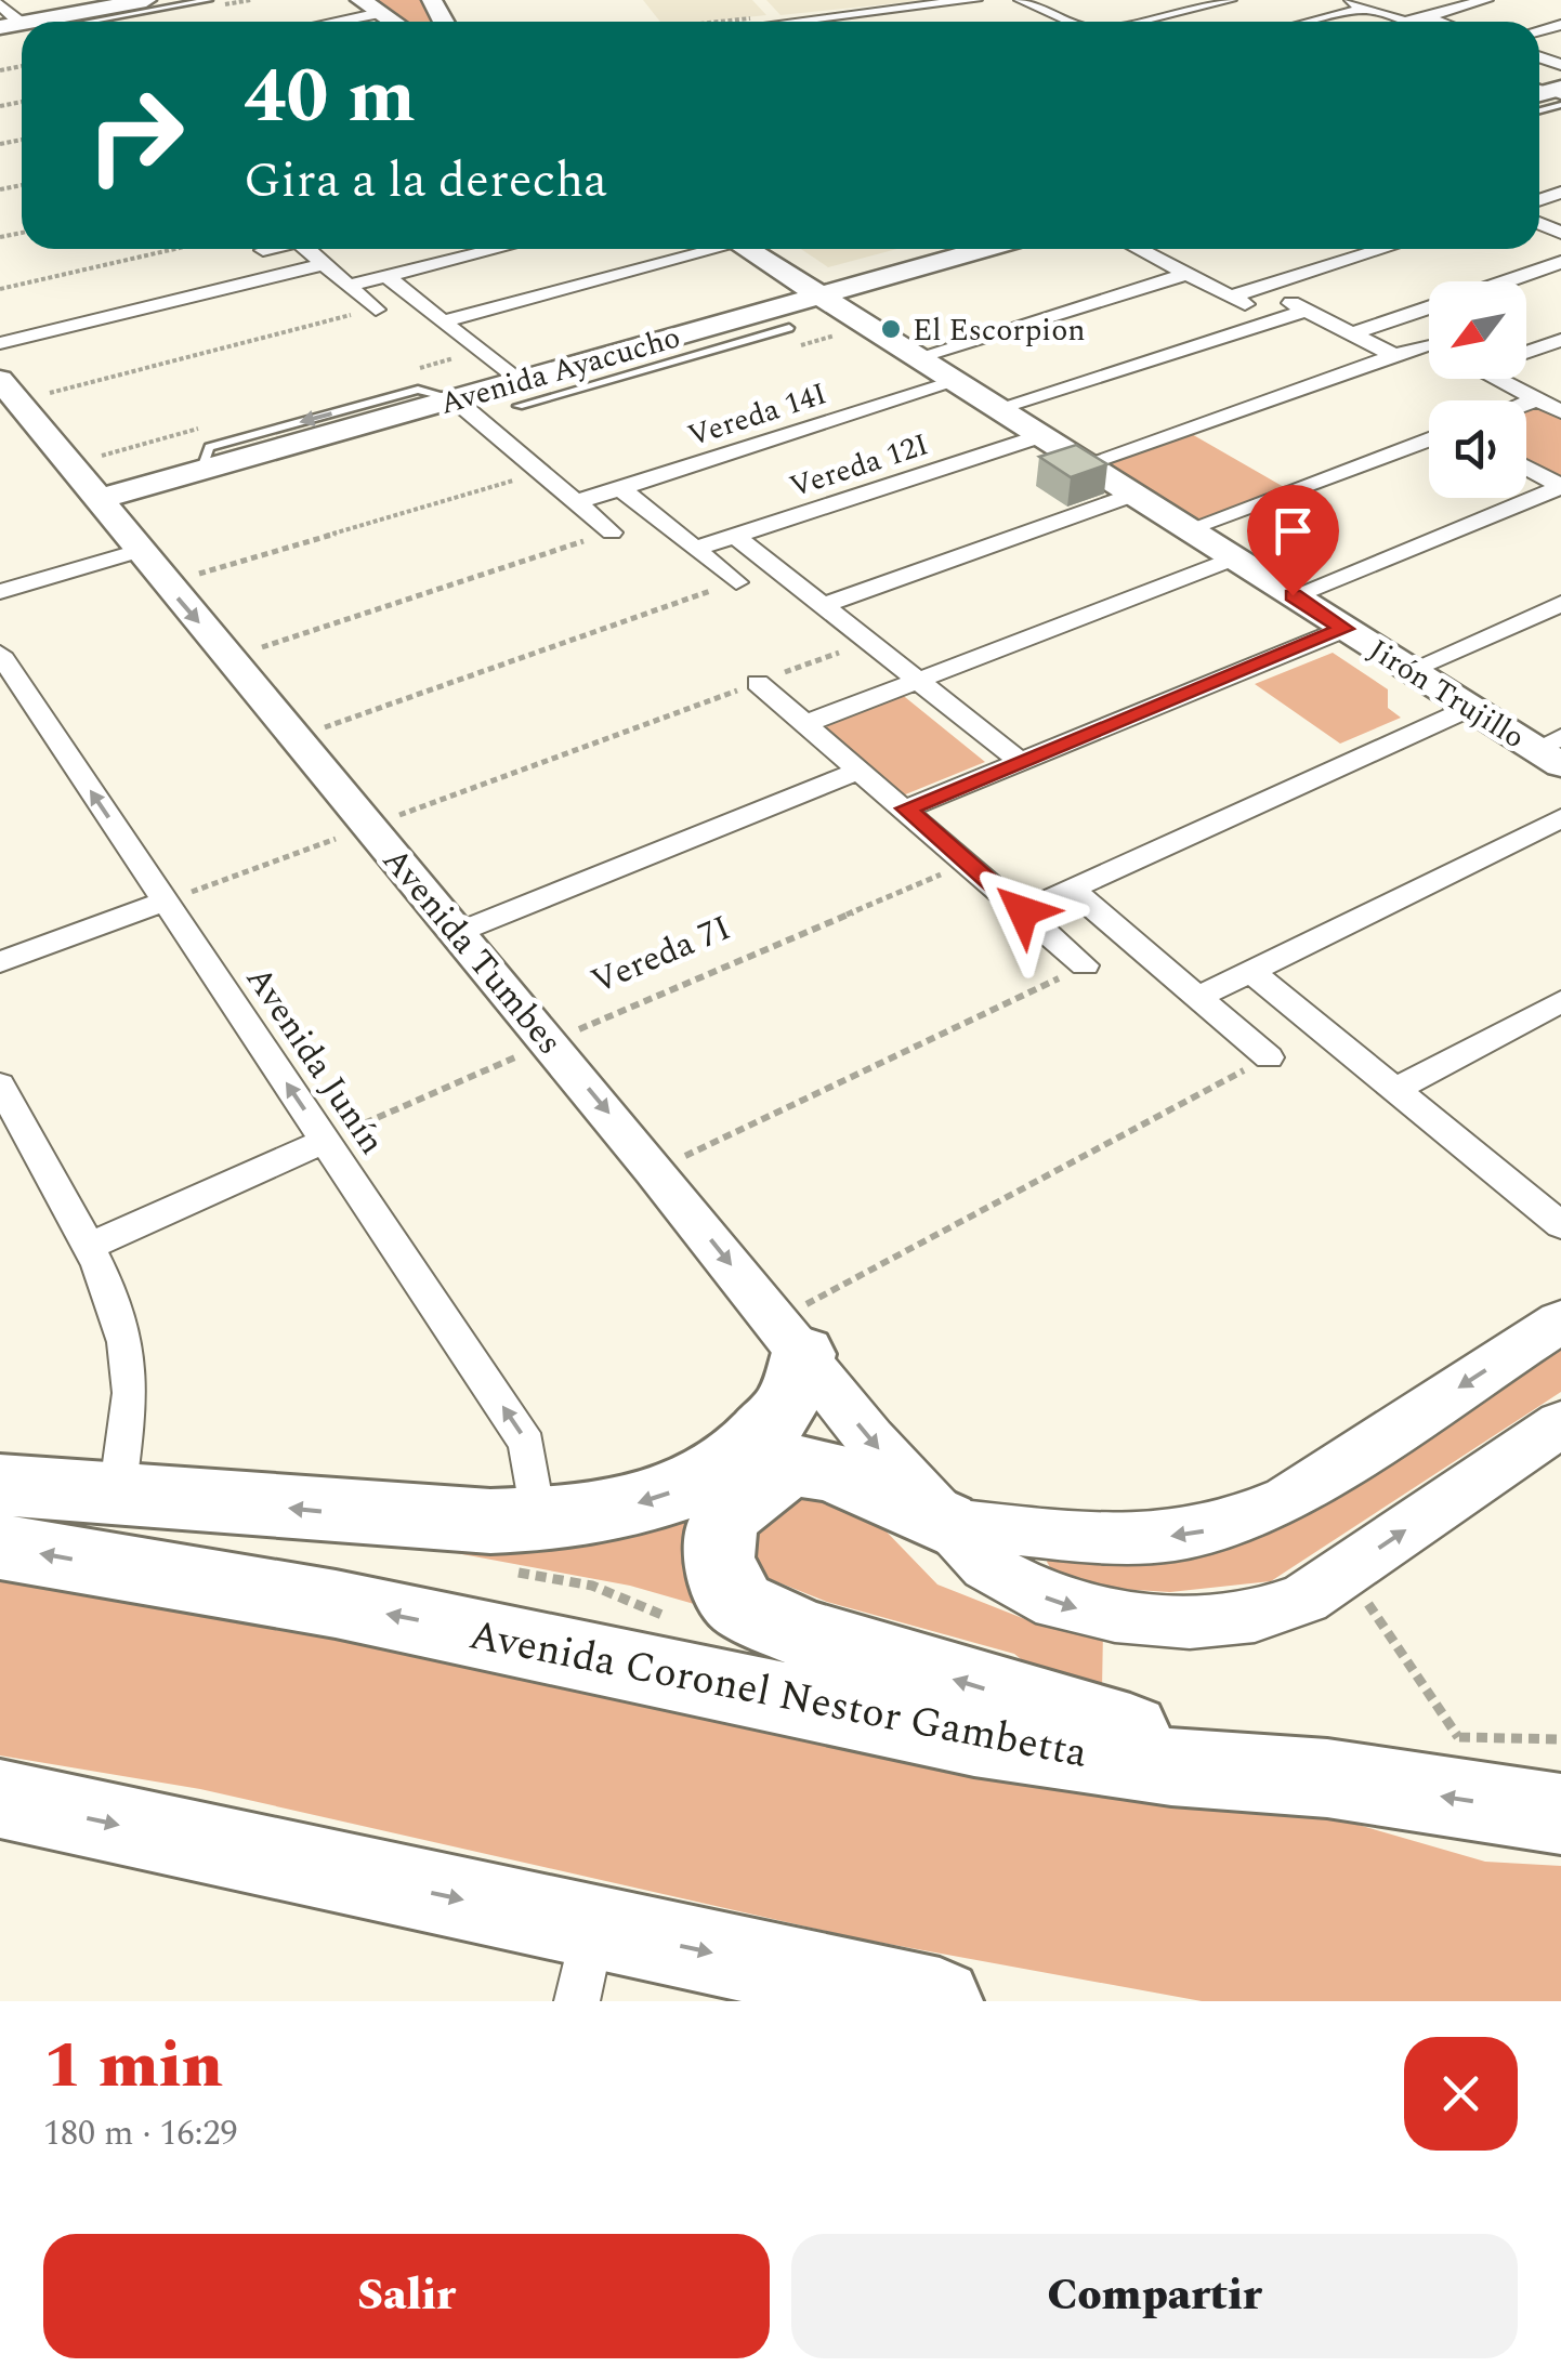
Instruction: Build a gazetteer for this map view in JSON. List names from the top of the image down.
{
  "streets": {
    "highway": ["Avenida Coronel Nestor Gambetta"],
    "street": [
      "Avenida Ayacucho",
      "Vereda 14I",
      "Vereda 12I",
      "Jirón Trujillo",
      "Avenida Tumbes",
      "Avenida Junín"
    ],
    "path": ["Vereda 7I"]
  },
  "crossings": [
    ["Avenida Ayacucho", "Jirón Trujillo"],
    ["Avenida Ayacucho", "Avenida Tumbes"],
    ["Vereda 14I", "Jirón Trujillo"],
    ["Vereda 12I", "Jirón Trujillo"],
    ["Avenida Tumbes", "Vereda 7I"],
    ["Vereda 7I", "Avenida Junín"]
  ],
  "one_way": ["Avenida Tumbes", "Avenida Junín"],
  "places": ["El Escorpion"],
  "north": "bottom left",
  "page": {
    "turn": ["40 m", "Gira a la derecha"],
    "heading": ["1 min", "180 m · 16:29"],
    "buttons": ["Salir", "Compartir"]
  }
}
